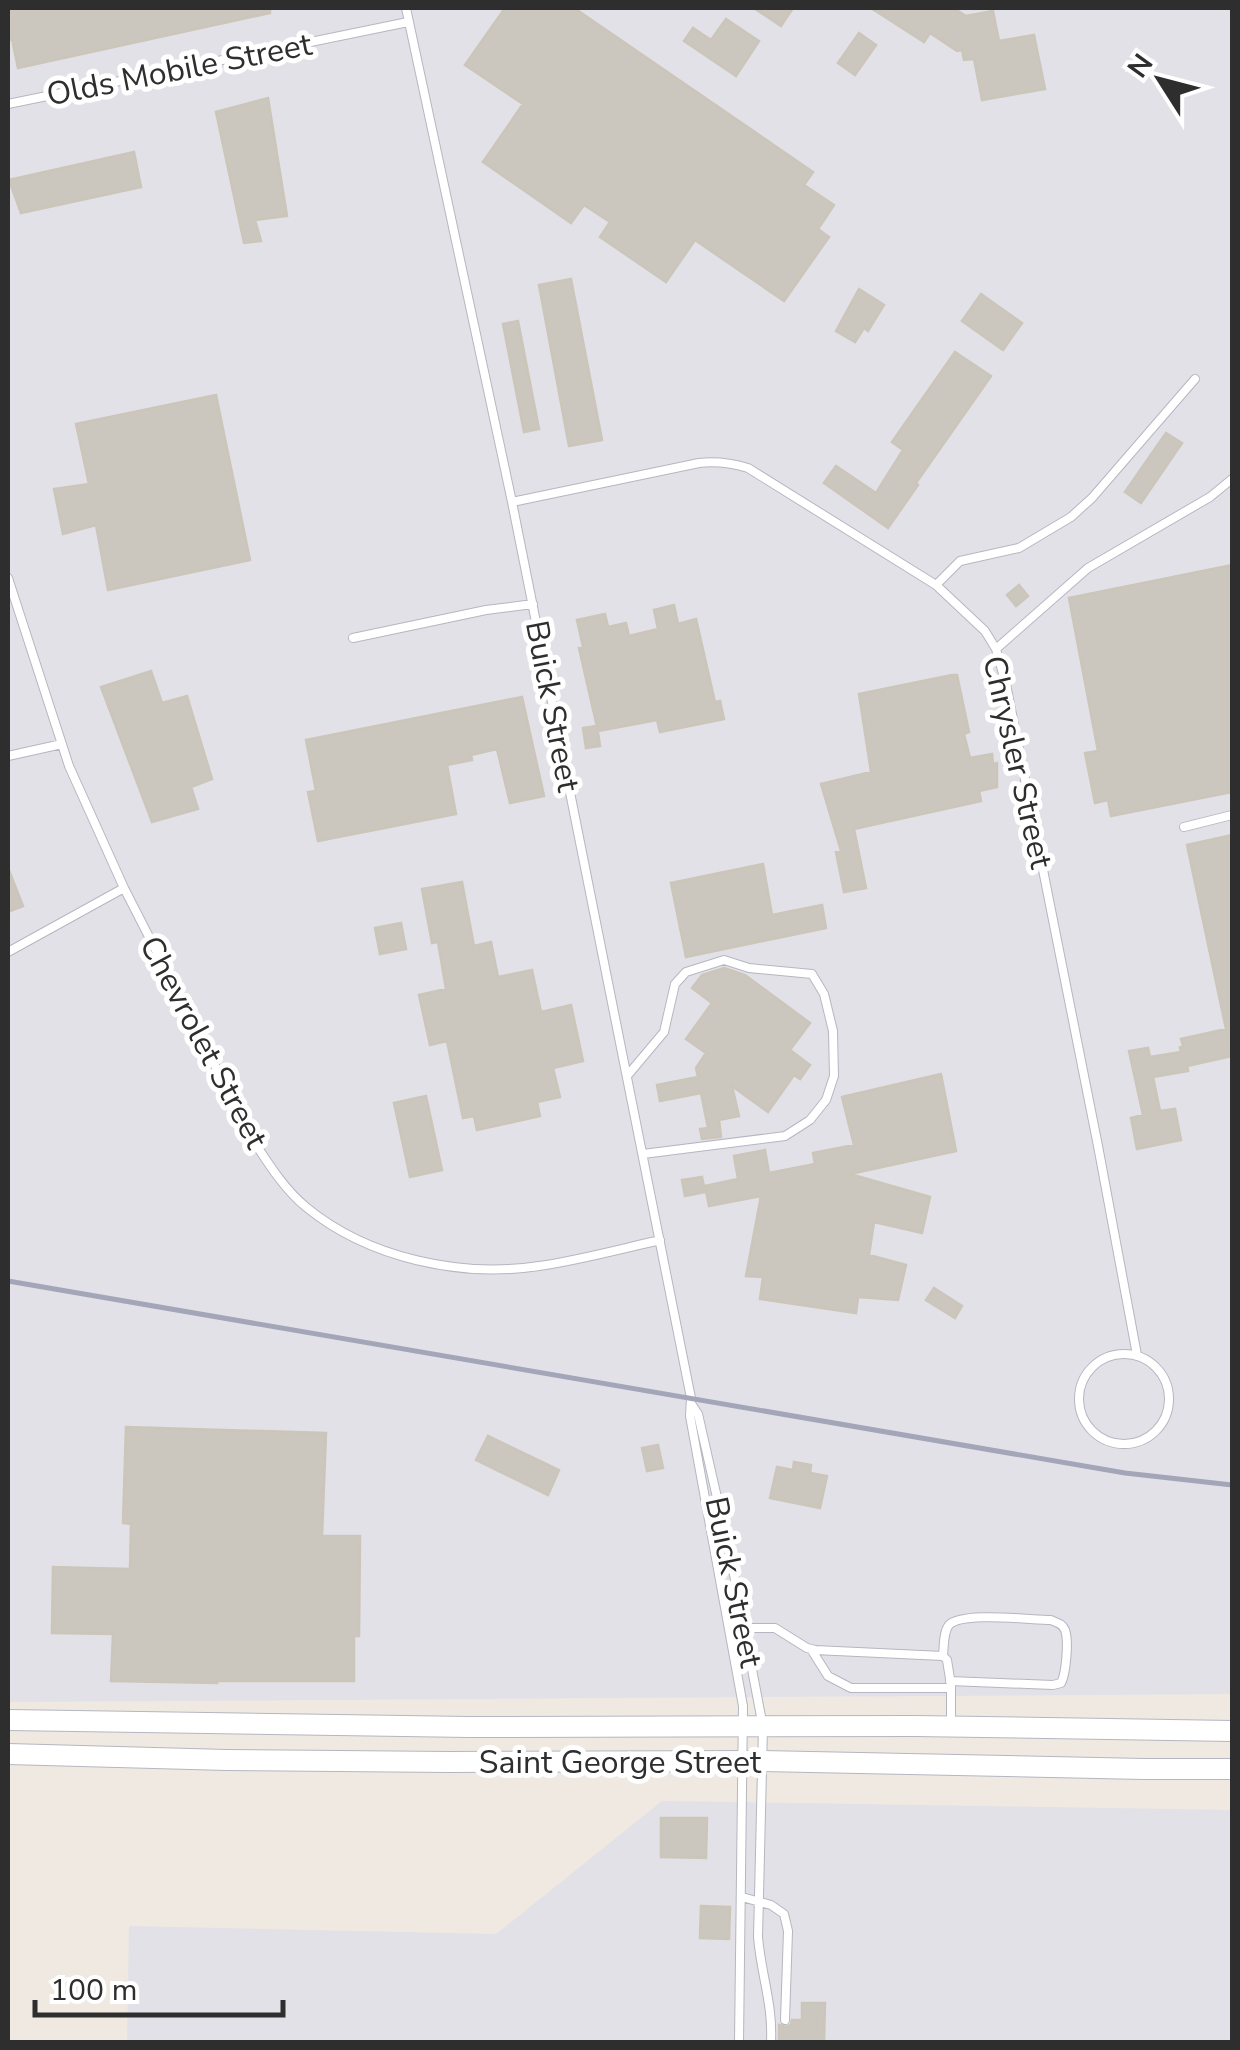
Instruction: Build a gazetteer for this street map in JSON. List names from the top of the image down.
{
  "streets": {
    "main road": ["Saint George Street"],
    "lane": [
      "Olds Mobile Street",
      "Buick Street",
      "Chrysler Street",
      "Chevrolet Street"
    ]
  },
  "crossings": [
    ["Olds Mobile Street", "Buick Street"],
    ["Buick Street", "Chrysler Street"],
    ["Buick Street", "Chevrolet Street"],
    ["Buick Street", "Saint George Street"]
  ],
  "scale_bar": "100 m",
  "north": "top left"
}
